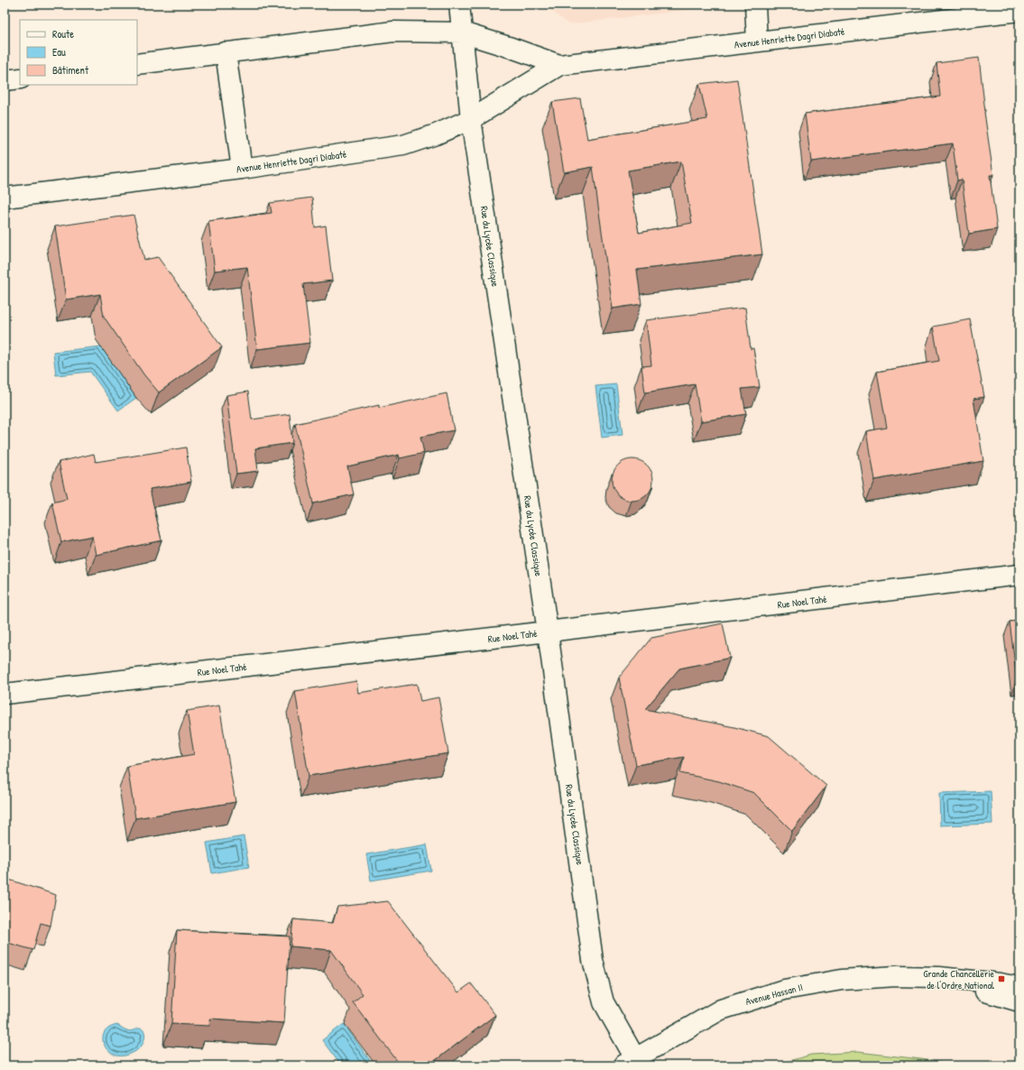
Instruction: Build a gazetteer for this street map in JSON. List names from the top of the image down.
{
  "streets": {
    "street": [
      "Avenue Henriette Dagri Diabaté",
      "Rue du Lycée Classique",
      "Rue Noel Tahé",
      "Avenue Hassan II"
    ]
  },
  "crossings": [
    ["Avenue Henriette Dagri Diabaté", "Rue du Lycée Classique"],
    ["Rue du Lycée Classique", "Rue Noel Tahé"],
    ["Rue du Lycée Classique", "Avenue Hassan II"]
  ],
  "places": {
    "transit": ["Grande Chancellerie de l'Ordre National"]
  },
  "legend": ["Route", "Eau", "Bâtiment"]
}
